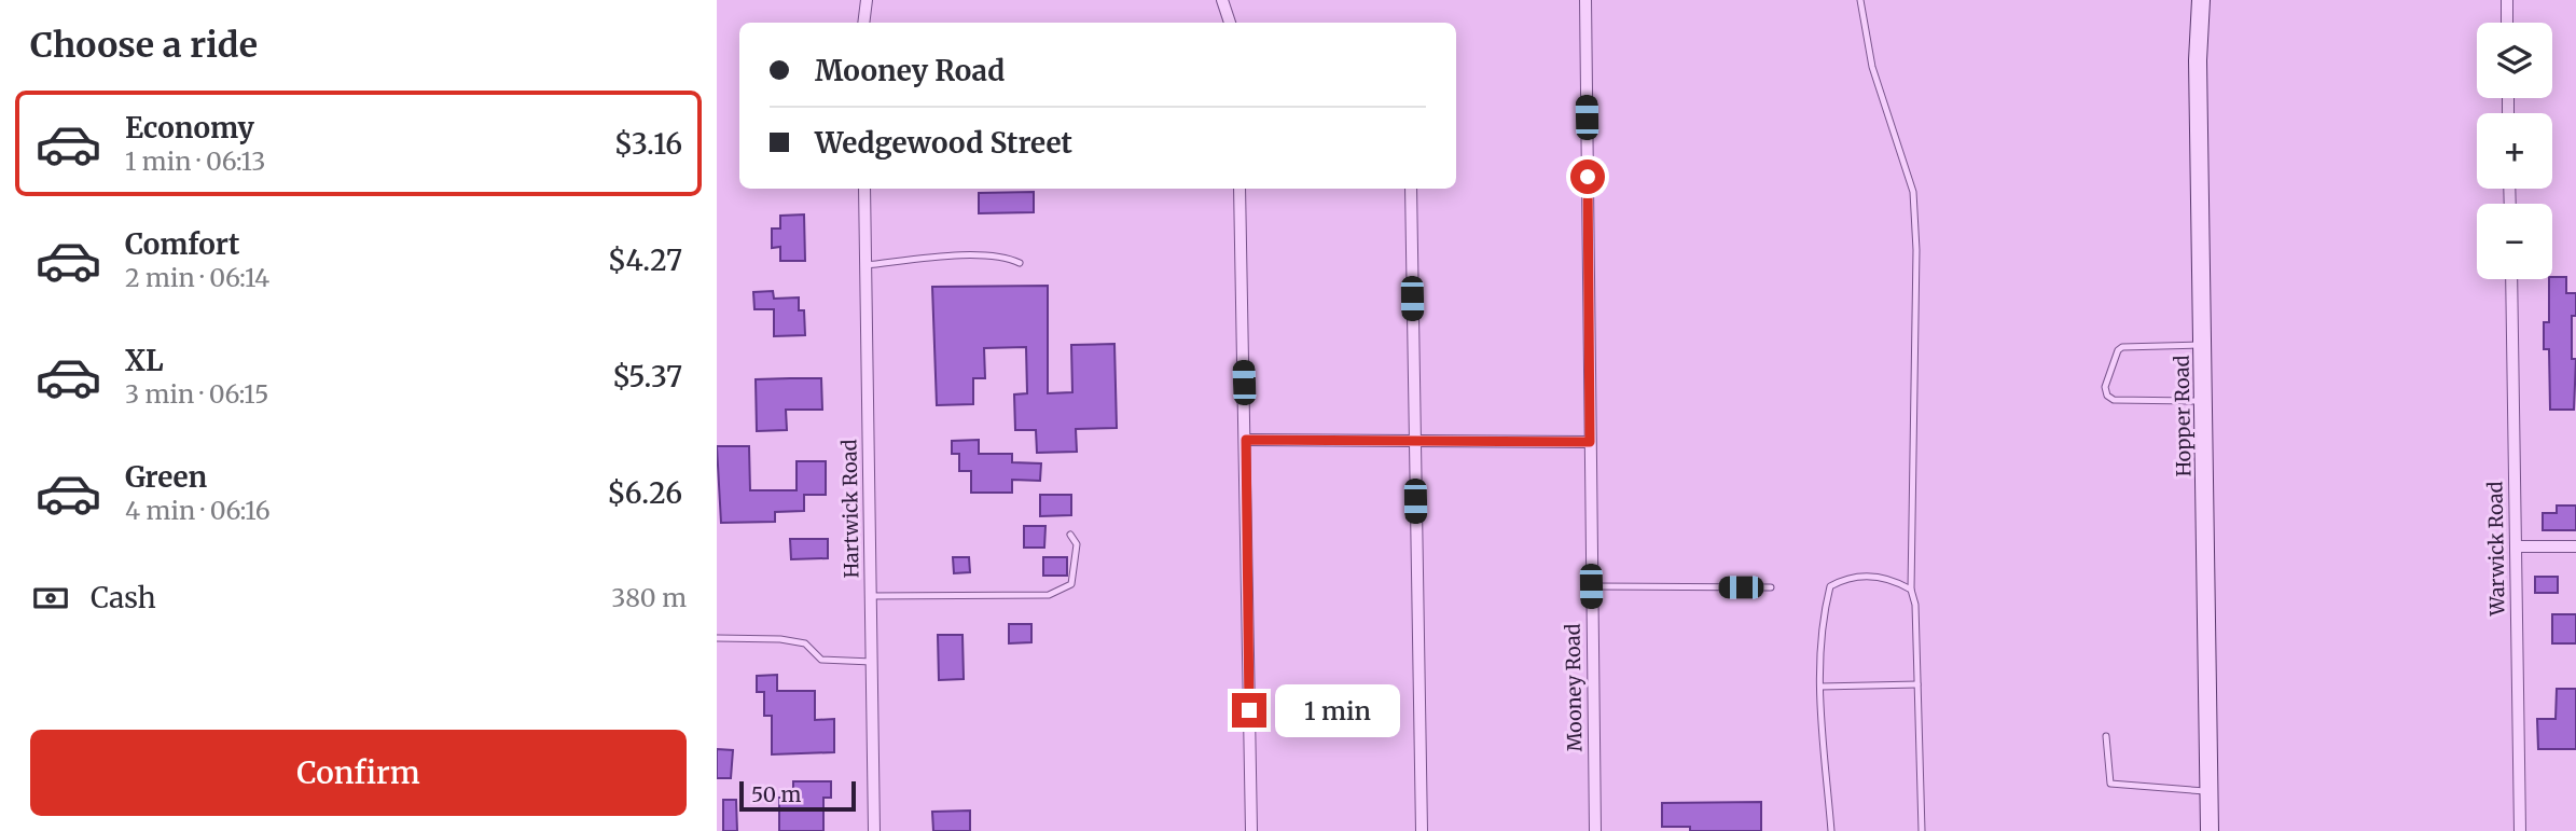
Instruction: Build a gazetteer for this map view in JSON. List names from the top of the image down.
{
  "streets": {
    "main road": ["Hopper Road"],
    "street": ["Hartwick Road", "Warwick Road", "Mooney Road"]
  },
  "scale_bar": "50 m",
  "page": {
    "heading": "Choose a ride",
    "map_buttons": ["+", "−"],
    "banner": ["Mooney Road", "Wedgewood Street"],
    "list": [
      {
        "name": "Economy",
        "note": "1 min · 06:13",
        "value": "$3.16"
      },
      {
        "name": "Comfort",
        "note": "2 min · 06:14",
        "value": "$4.27"
      },
      {
        "name": "XL",
        "note": "3 min · 06:15",
        "value": "$5.37"
      },
      {
        "name": "Green",
        "note": "4 min · 06:16",
        "value": "$6.26"
      }
    ],
    "pay": ["Cash", "380 m"],
    "bubble": "1 min",
    "buttons": "Confirm",
    "scale": "50 m"
  }
}
